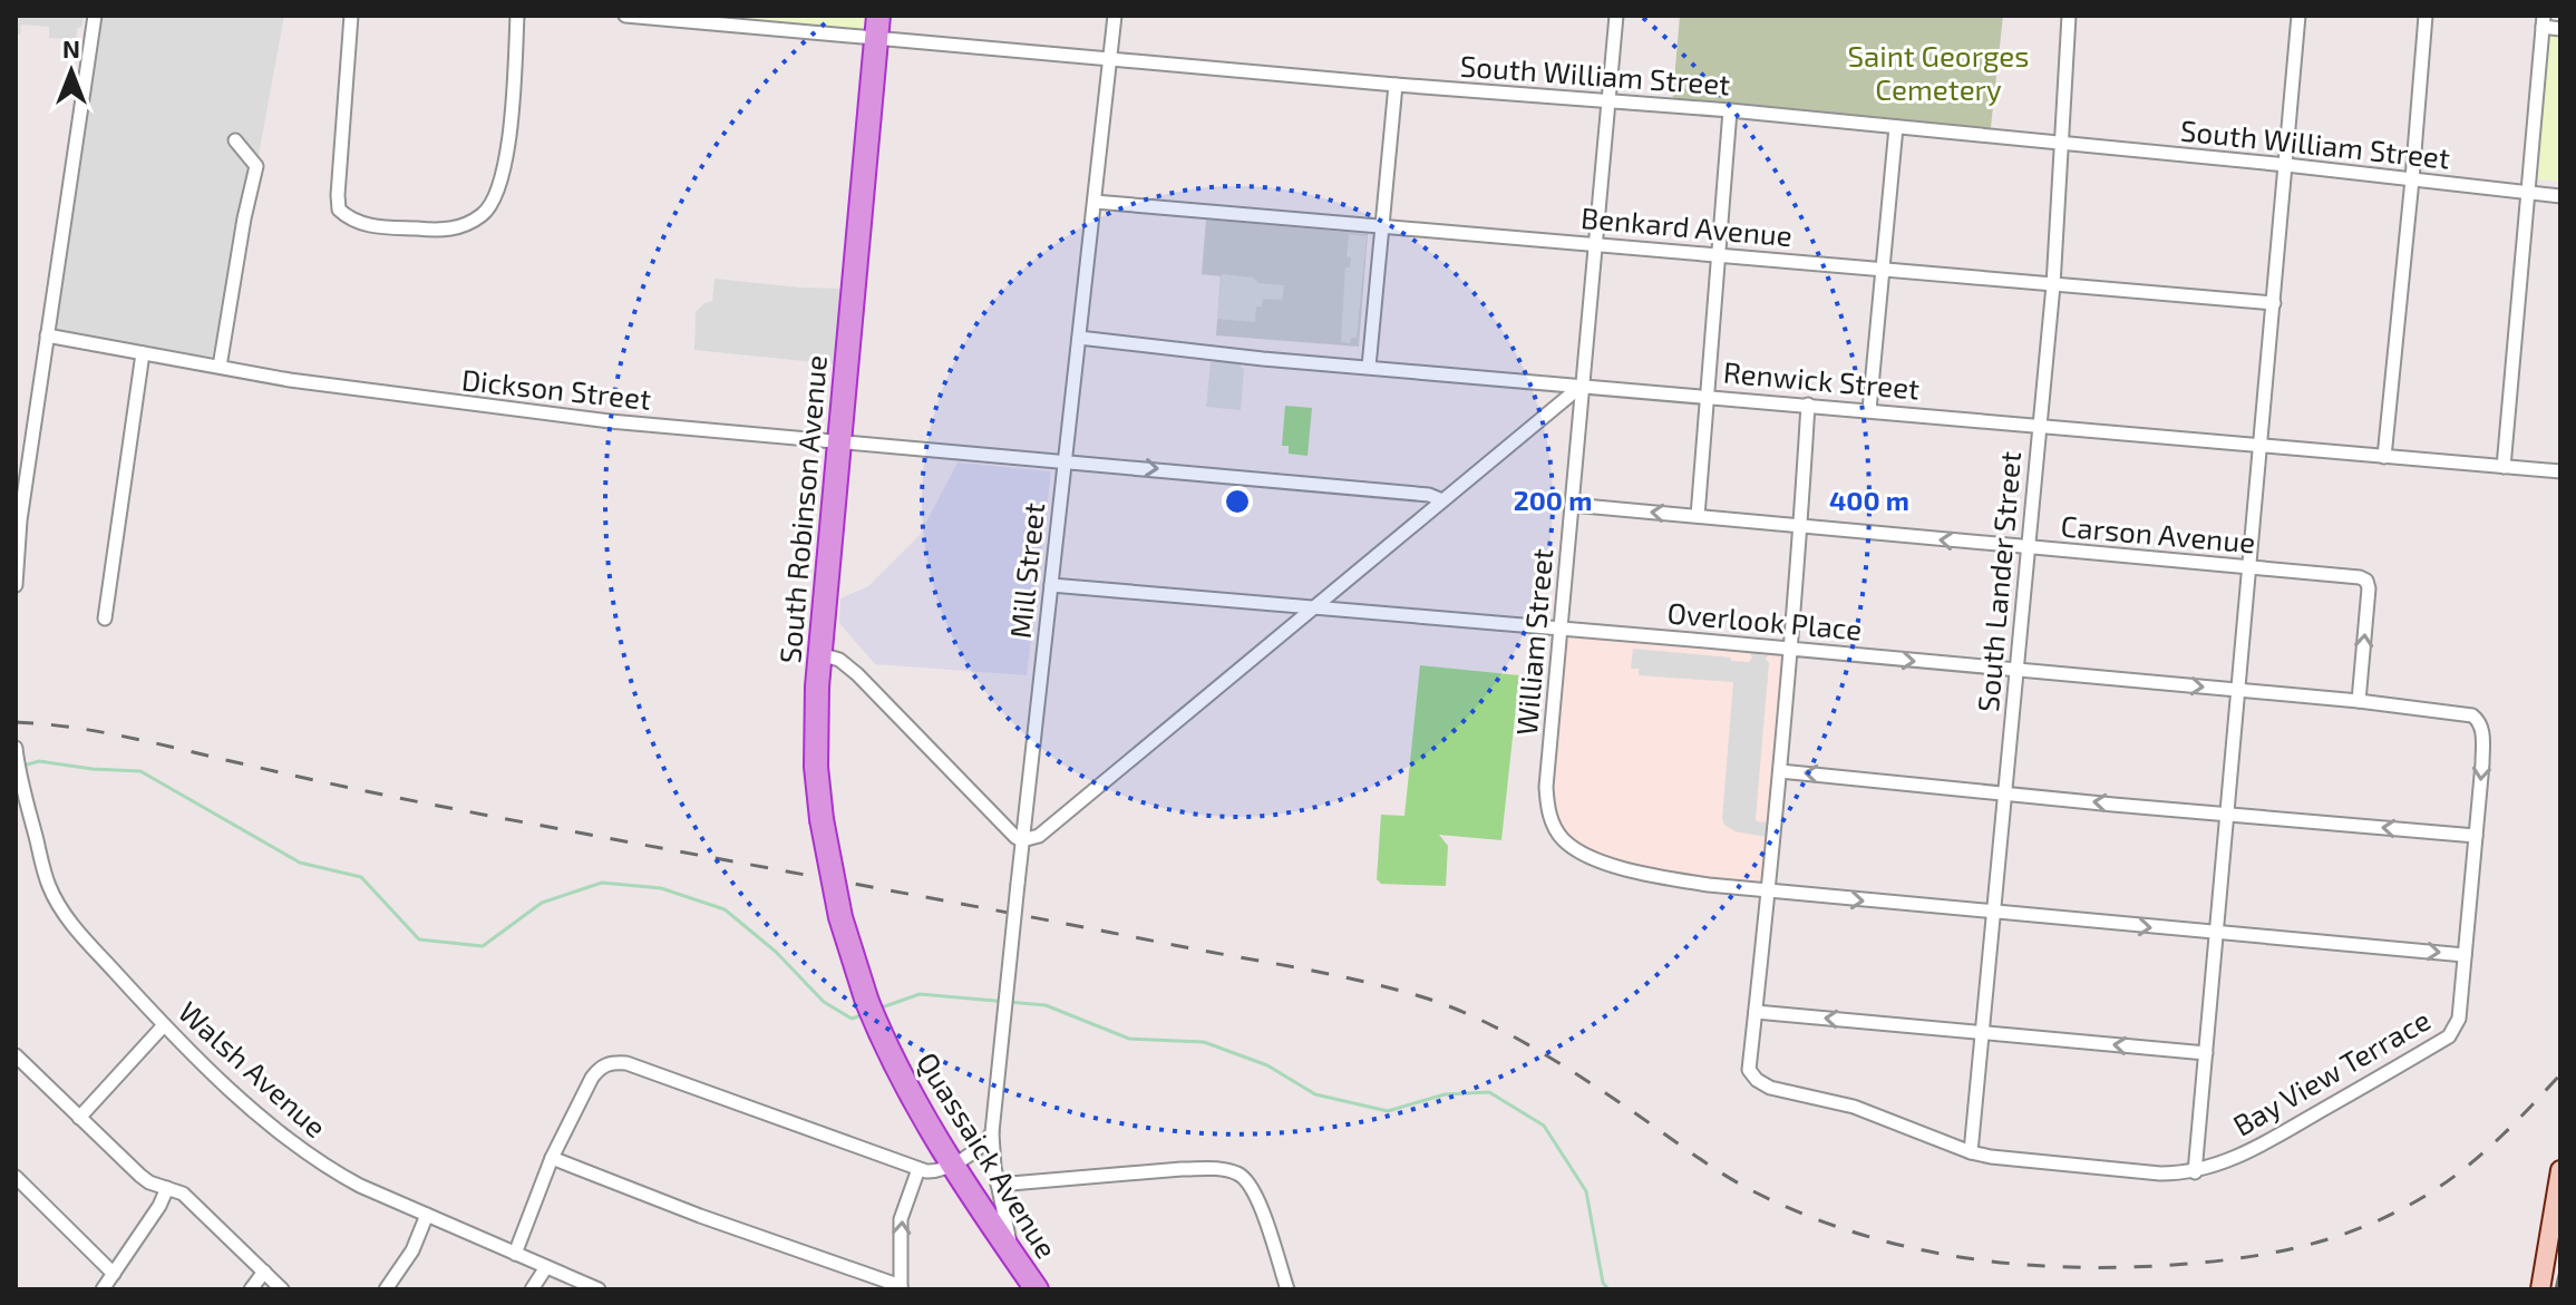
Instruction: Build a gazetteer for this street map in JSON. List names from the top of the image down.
{
  "streets": {
    "highway": ["South Robinson Avenue", "Quassaick Avenue"],
    "street": [
      "South William Street",
      "Benkard Avenue",
      "Renwick Street",
      "Dickson Street",
      "Carson Avenue",
      "Mill Street",
      "South Lander Street",
      "Overlook Place",
      "William Street",
      "Walsh Avenue",
      "Bay View Terrace"
    ]
  },
  "crossings": [
    ["South William Street", "South Robinson Avenue"],
    ["South William Street", "Mill Street"],
    ["South William Street", "South Lander Street"],
    ["South William Street", "William Street"],
    ["Benkard Avenue", "Mill Street"],
    ["Benkard Avenue", "South Lander Street"],
    ["Benkard Avenue", "William Street"],
    ["Renwick Street", "Mill Street"],
    ["Renwick Street", "South Lander Street"],
    ["Renwick Street", "William Street"],
    ["Dickson Street", "South Robinson Avenue"],
    ["Dickson Street", "Mill Street"],
    ["South Robinson Avenue", "Quassaick Avenue"],
    ["Carson Avenue", "South Lander Street"],
    ["Carson Avenue", "Overlook Place"],
    ["Carson Avenue", "William Street"],
    ["Mill Street", "Overlook Place"],
    ["Mill Street", "Quassaick Avenue"],
    ["South Lander Street", "Overlook Place"],
    ["South Lander Street", "William Street"],
    ["South Lander Street", "Bay View Terrace"],
    ["Overlook Place", "William Street"],
    ["Overlook Place", "Bay View Terrace"],
    ["William Street", "Bay View Terrace"]
  ],
  "one_way": ["Carson Avenue", "William Street"],
  "parks": ["Saint Georges Cemetery"],
  "north": "top",
  "rings": ["200 m", "400 m"]
}
